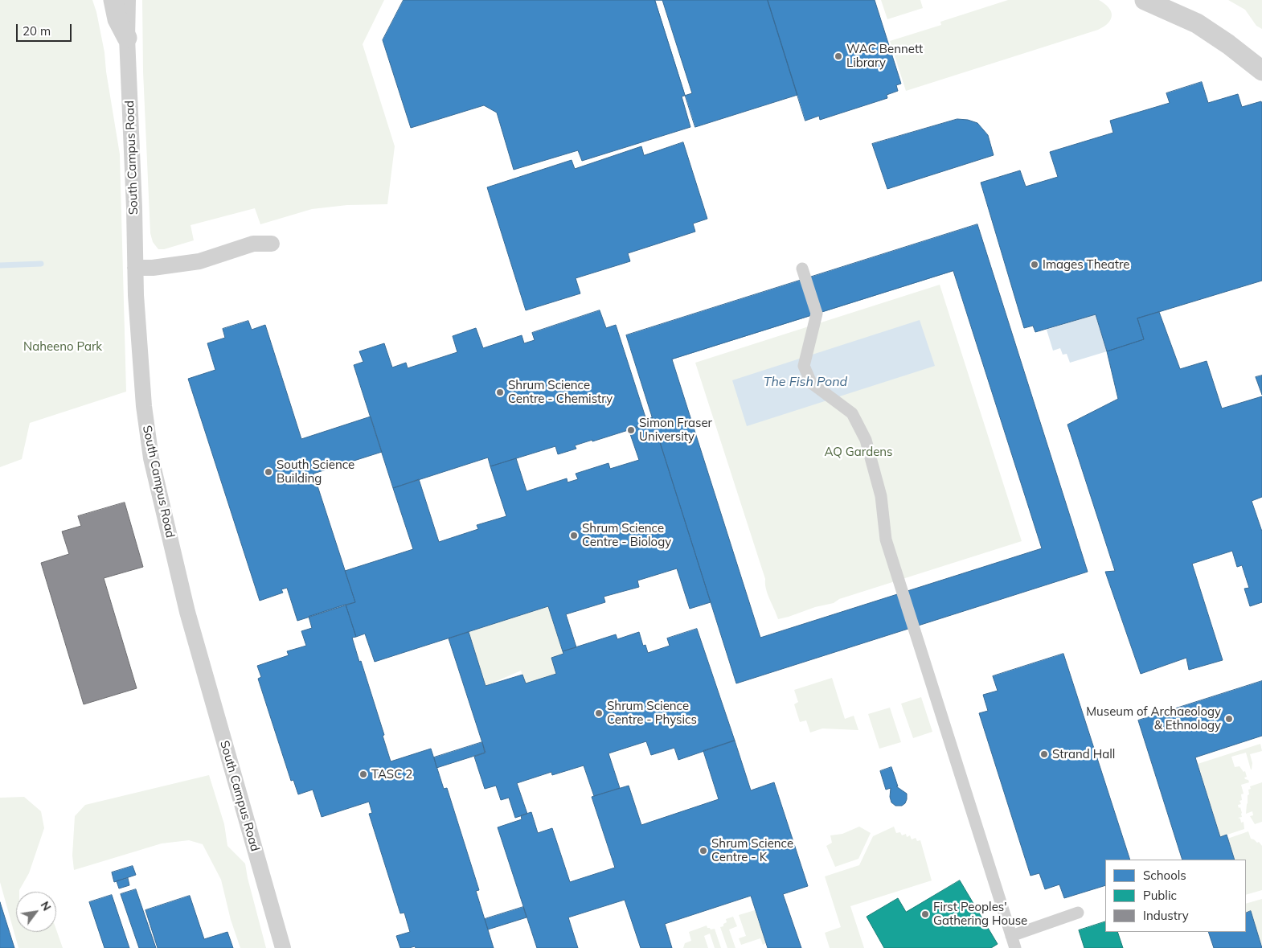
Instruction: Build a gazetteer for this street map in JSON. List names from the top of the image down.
{
  "streets": {
    "street": ["South Campus Road"]
  },
  "water": ["The Fish Pond"],
  "parks": ["Naheeno Park", "AQ Gardens"],
  "places": [
    "WAC Bennett Library",
    "Images Theatre",
    "Shrum Science Centre - Chemistry",
    "Simon Fraser University",
    "South Science Building",
    "Shrum Science Centre - Biology",
    "Shrum Science Centre - Physics",
    "Museum of Archaeology & Ethnology",
    "Strand Hall",
    "TASC 2",
    "Shrum Science Centre - K",
    "First Peoples' Gathering House"
  ],
  "legend": ["Schools", "Public", "Industry"],
  "scale_bar": "20 m",
  "north": "top right"
}
